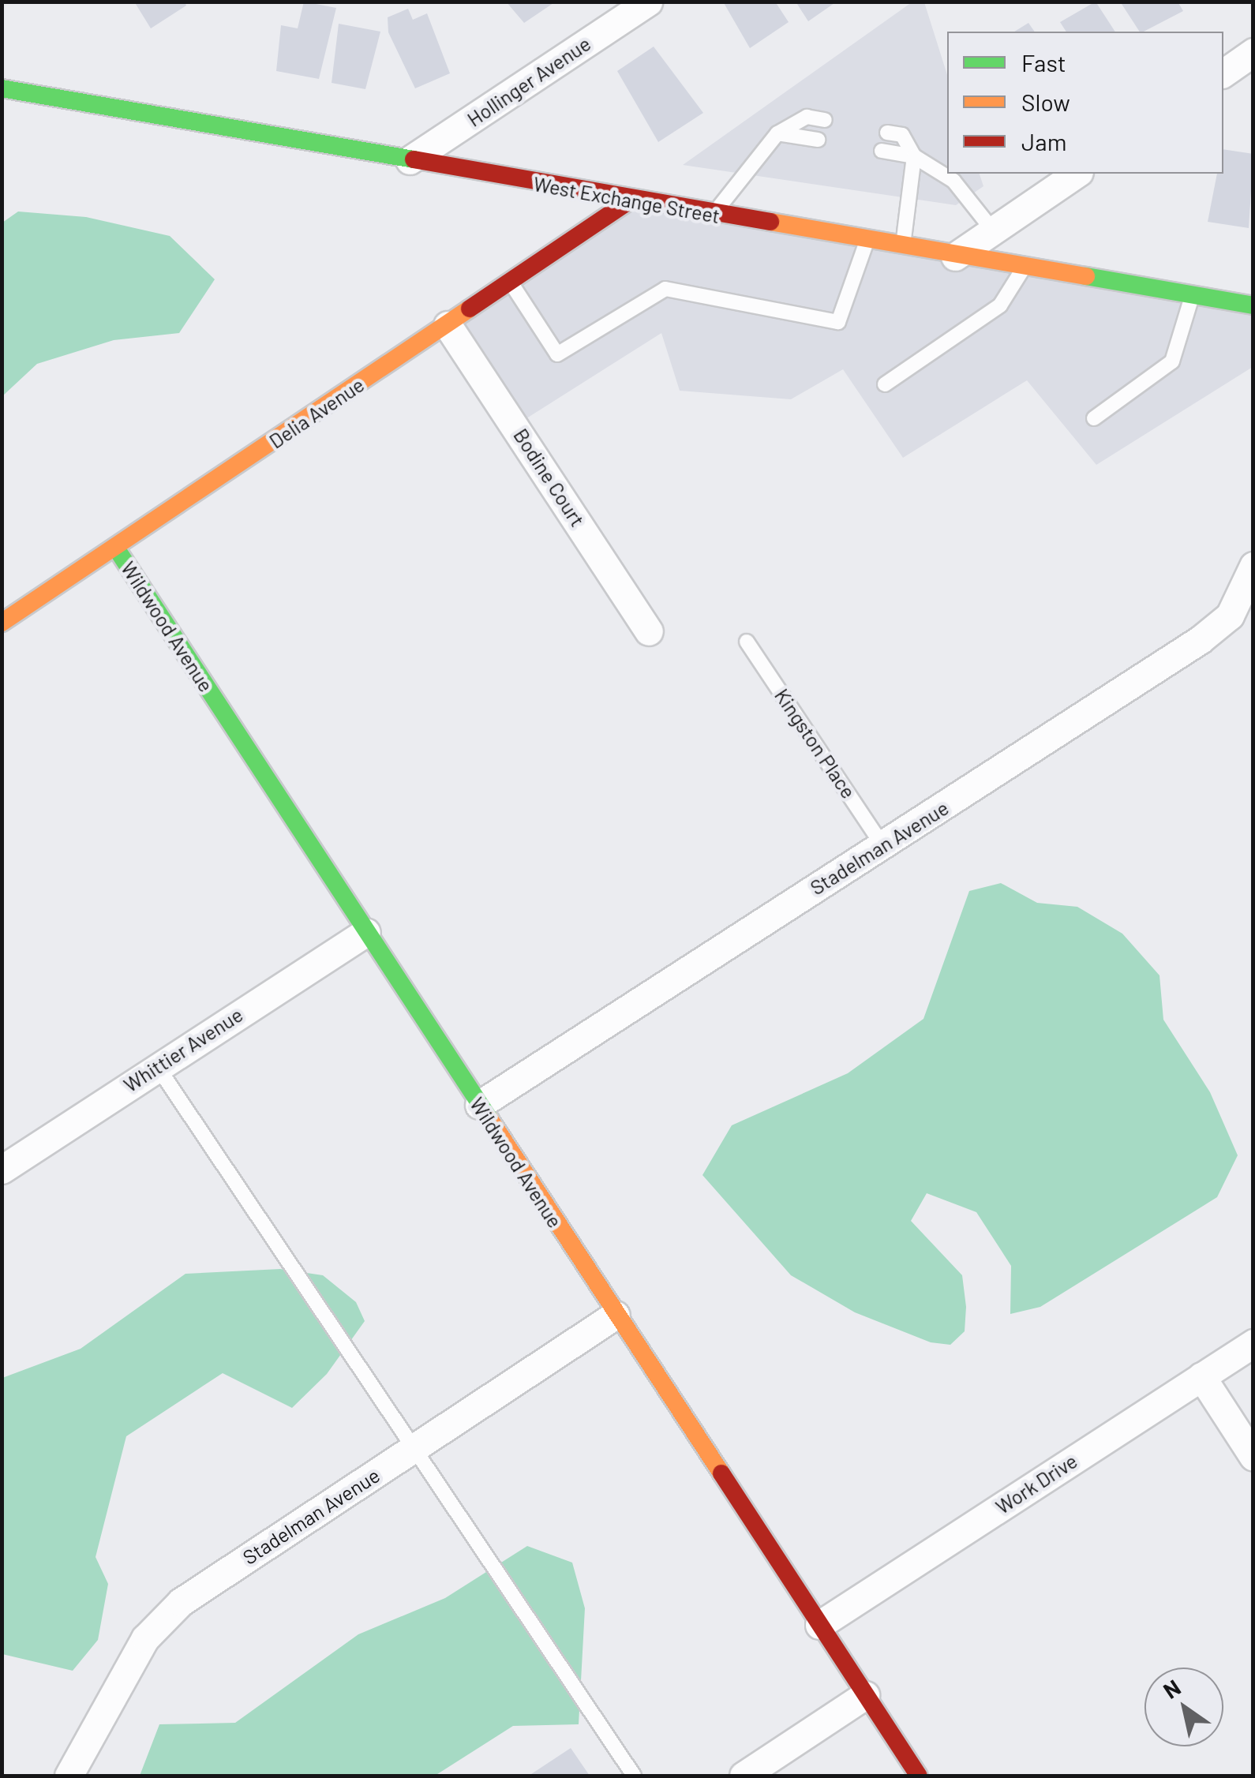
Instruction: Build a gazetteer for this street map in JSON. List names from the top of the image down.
{
  "streets": {
    "street": [
      "Hollinger Avenue",
      "West Exchange Street",
      "Delia Avenue",
      "Bodine Court",
      "Wildwood Avenue",
      "Stadelman Avenue",
      "Whittier Avenue",
      "Work Drive"
    ],
    "lane": ["Kingston Place"]
  },
  "crossings": [
    ["Hollinger Avenue", "West Exchange Street"],
    ["West Exchange Street", "Delia Avenue"],
    ["Delia Avenue", "Bodine Court"],
    ["Delia Avenue", "Wildwood Avenue"],
    ["Wildwood Avenue", "Stadelman Avenue"],
    ["Wildwood Avenue", "Whittier Avenue"],
    ["Wildwood Avenue", "Work Drive"],
    ["Kingston Place", "Stadelman Avenue"]
  ],
  "legend": ["Fast", "Slow", "Jam"],
  "north": "top left"
}
